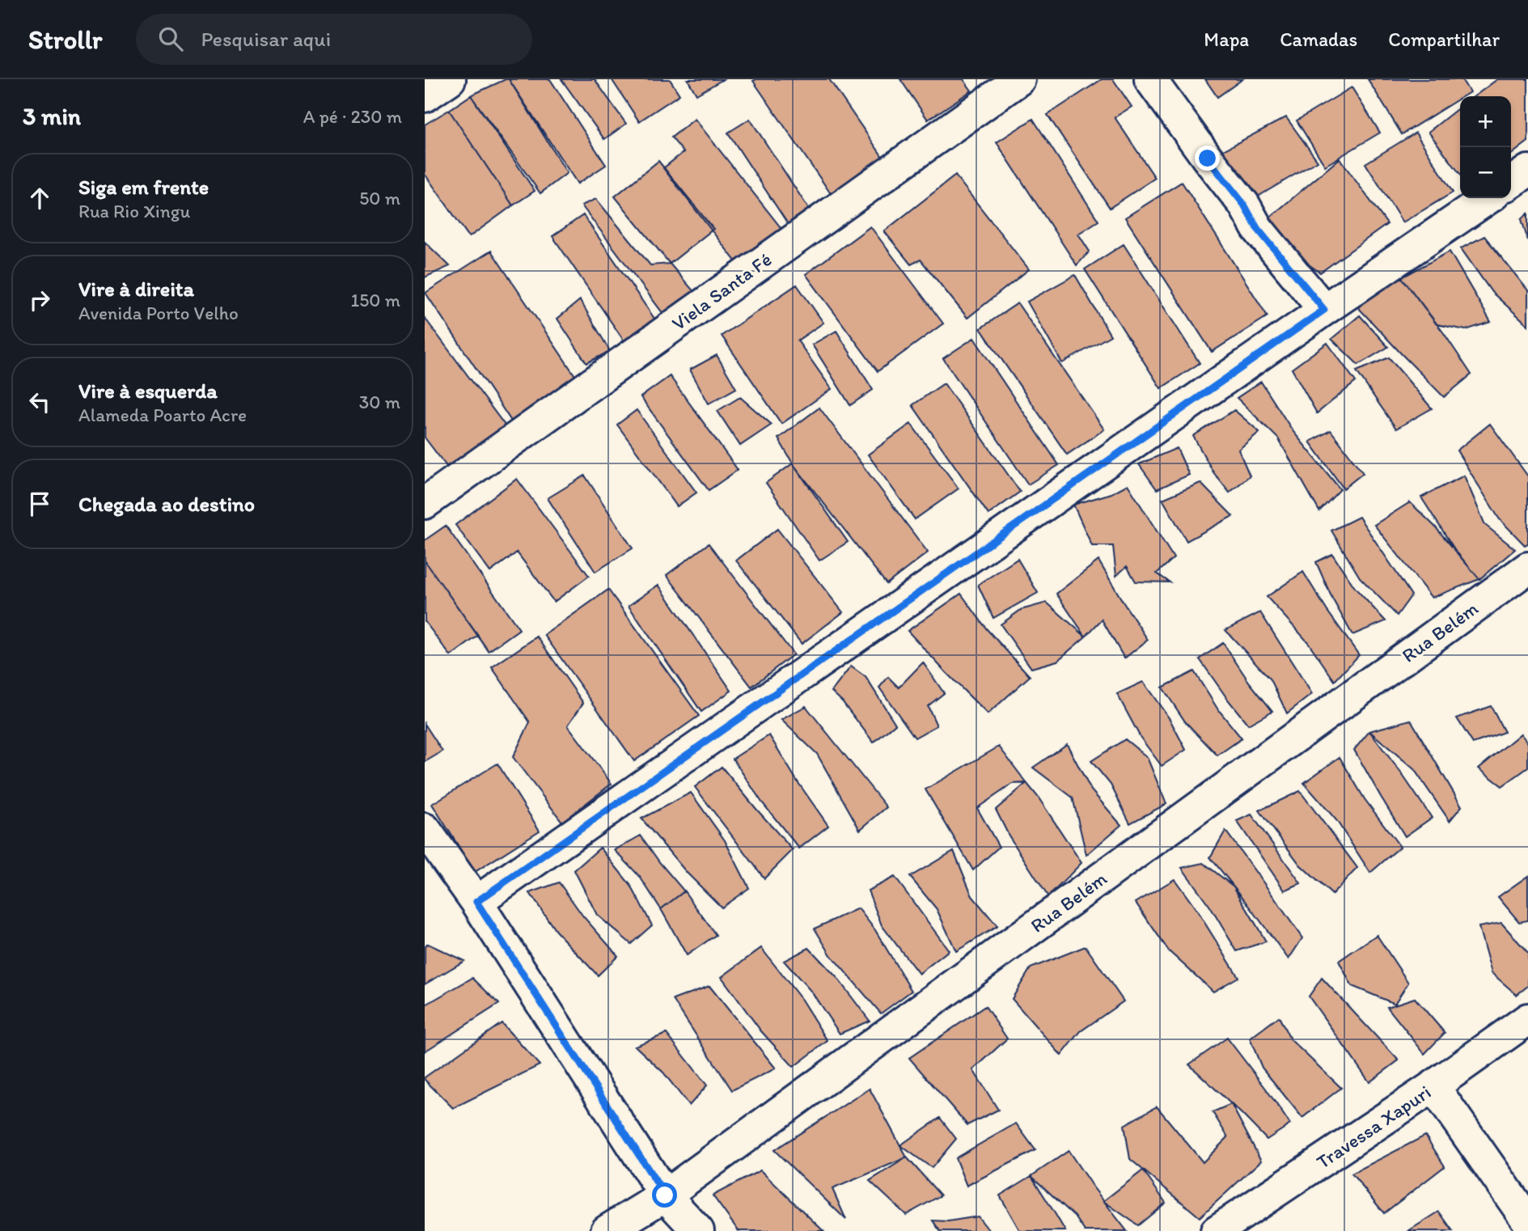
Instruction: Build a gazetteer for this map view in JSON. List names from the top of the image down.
{
  "streets": {
    "street": ["Viela Santa Fé", "Rua Belém", "Travessa Xapuri"]
  },
  "page": {
    "header": "Strollr",
    "search": "Pesquisar aqui",
    "nav": ["Mapa", "Camadas", "Compartilhar"],
    "heading": ["3 min", "A pé · 230 m"],
    "map_buttons": ["+", "−"],
    "list": [
      ["Siga em frente", "Rua Rio Xingu", "50 m"],
      ["Vire à direita", "Avenida Porto Velho", "150 m"],
      ["Vire à esquerda", "Alameda Poarto Acre", "30 m"],
      "Chegada ao destino"
    ]
  }
}
